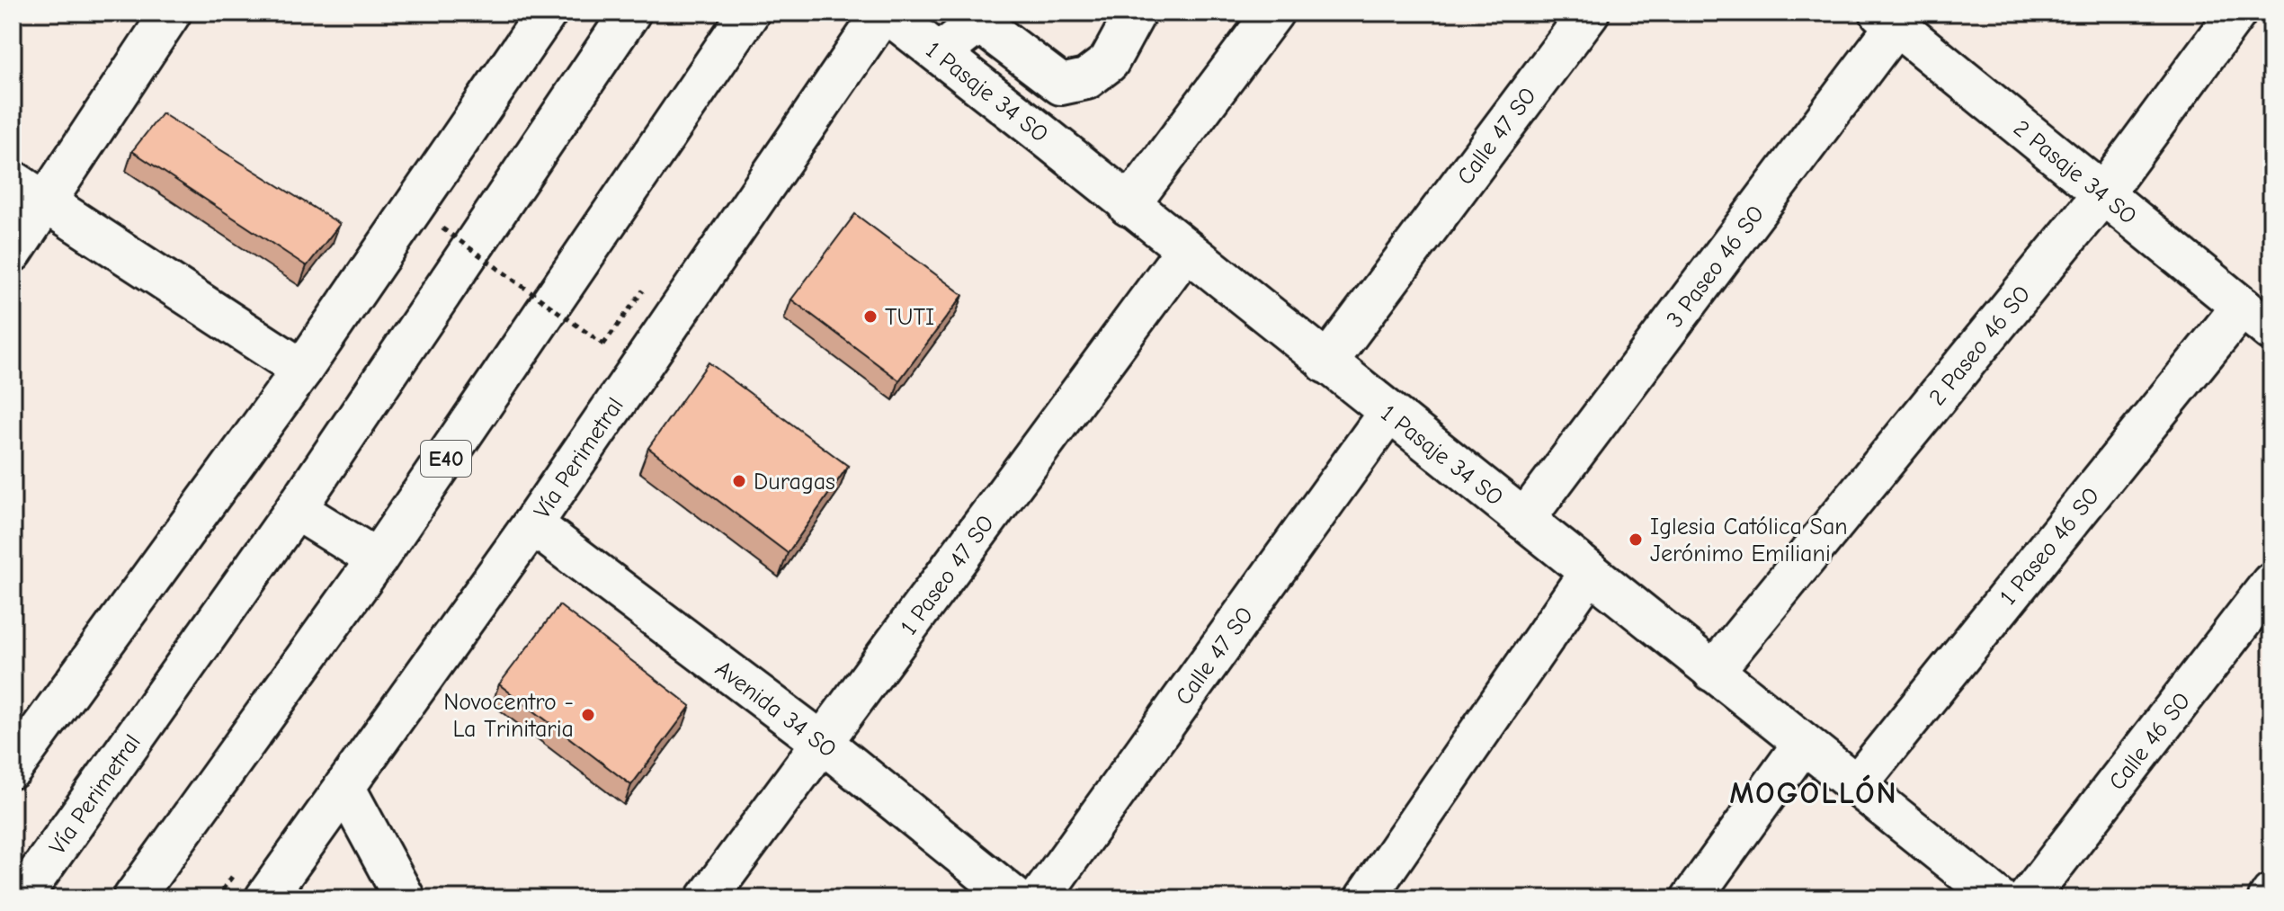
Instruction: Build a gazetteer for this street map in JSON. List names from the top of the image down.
{
  "streets": {
    "main road": [
      "1 Pasaje 34 SO",
      "Calle 47 SO",
      "2 Pasaje 34 SO",
      "3 Paseo 46 SO",
      "2 Paseo 46 SO",
      "Vía Perimetral",
      "E40",
      "1 Paseo 46 SO",
      "1 Paseo 47 SO",
      "Avenida 34 SO",
      "Calle 46 SO"
    ]
  },
  "crossings": [
    ["1 Pasaje 34 SO", "Calle 47 SO"],
    ["1 Pasaje 34 SO", "3 Paseo 46 SO"],
    ["1 Pasaje 34 SO", "2 Paseo 46 SO"],
    ["1 Pasaje 34 SO", "Vía Perimetral"],
    ["1 Pasaje 34 SO", "1 Paseo 46 SO"],
    ["1 Pasaje 34 SO", "1 Paseo 47 SO"],
    ["2 Pasaje 34 SO", "3 Paseo 46 SO"],
    ["2 Pasaje 34 SO", "2 Paseo 46 SO"],
    ["2 Pasaje 34 SO", "1 Paseo 46 SO"],
    ["Vía Perimetral", "Avenida 34 SO"],
    ["1 Paseo 47 SO", "Avenida 34 SO"]
  ],
  "districts": ["MOGOLLÓN"],
  "places": [
    "TUTI",
    "Duragas",
    "Iglesia Católica San Jerónimo Emiliani",
    "Novocentro - La Trinitaria"
  ]
}
